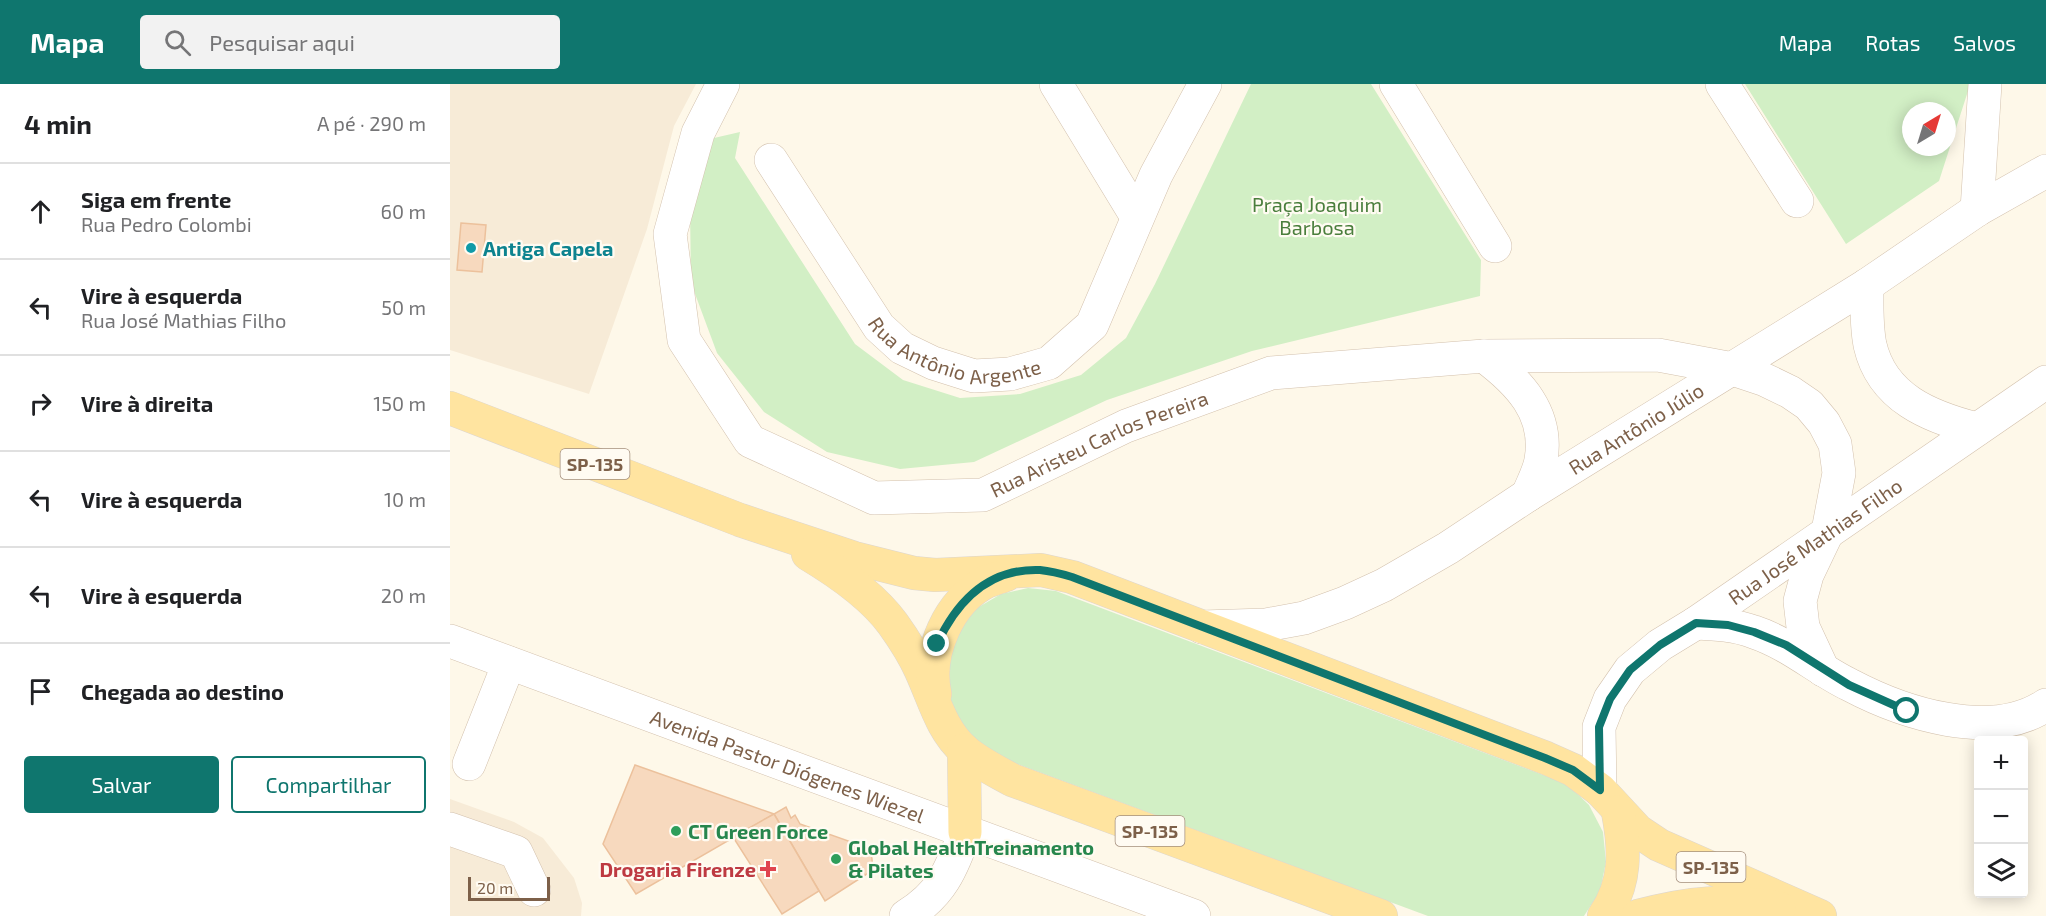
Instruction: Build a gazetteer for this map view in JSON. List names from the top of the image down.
{
  "streets": {
    "main road": ["SP-135"],
    "street": [
      "Rua Antônio Argente",
      "Rua Antônio Júlio",
      "Rua Aristeu Carlos Pereira",
      "Rua José Mathias Filho",
      "Avenida Pastor Diógenes Wiezel"
    ]
  },
  "crossings": [
    ["Rua Antônio Júlio", "Rua Aristeu Carlos Pereira"],
    ["Rua Antônio Júlio", "SP-135"],
    ["Rua Aristeu Carlos Pereira", "Rua José Mathias Filho"],
    ["SP-135", "Rua José Mathias Filho"]
  ],
  "parks": ["Praça Joaquim Barbosa"],
  "places": {
    "other": ["Antiga Capela", "CT Green Force", "Global HealthTreinamento & Pilates"],
    "health": ["Drogaria Firenze"]
  },
  "scale_bar": "20 m",
  "north": "top right",
  "page": {
    "header": "Mapa",
    "search": "Pesquisar aqui",
    "nav": ["Mapa", "Rotas", "Salvos"],
    "heading": ["4 min", "A pé · 290 m"],
    "list": [
      ["Siga em frente", "Rua Pedro Colombi", "60 m"],
      ["Vire à esquerda", "Rua José Mathias Filho", "50 m"],
      ["Vire à direita", "150 m"],
      ["Vire à esquerda", "10 m"],
      ["Vire à esquerda", "20 m"],
      "Chegada ao destino"
    ],
    "map_buttons": ["+", "−"],
    "buttons": ["Salvar", "Compartilhar"],
    "scale": "20 m"
  }
}
